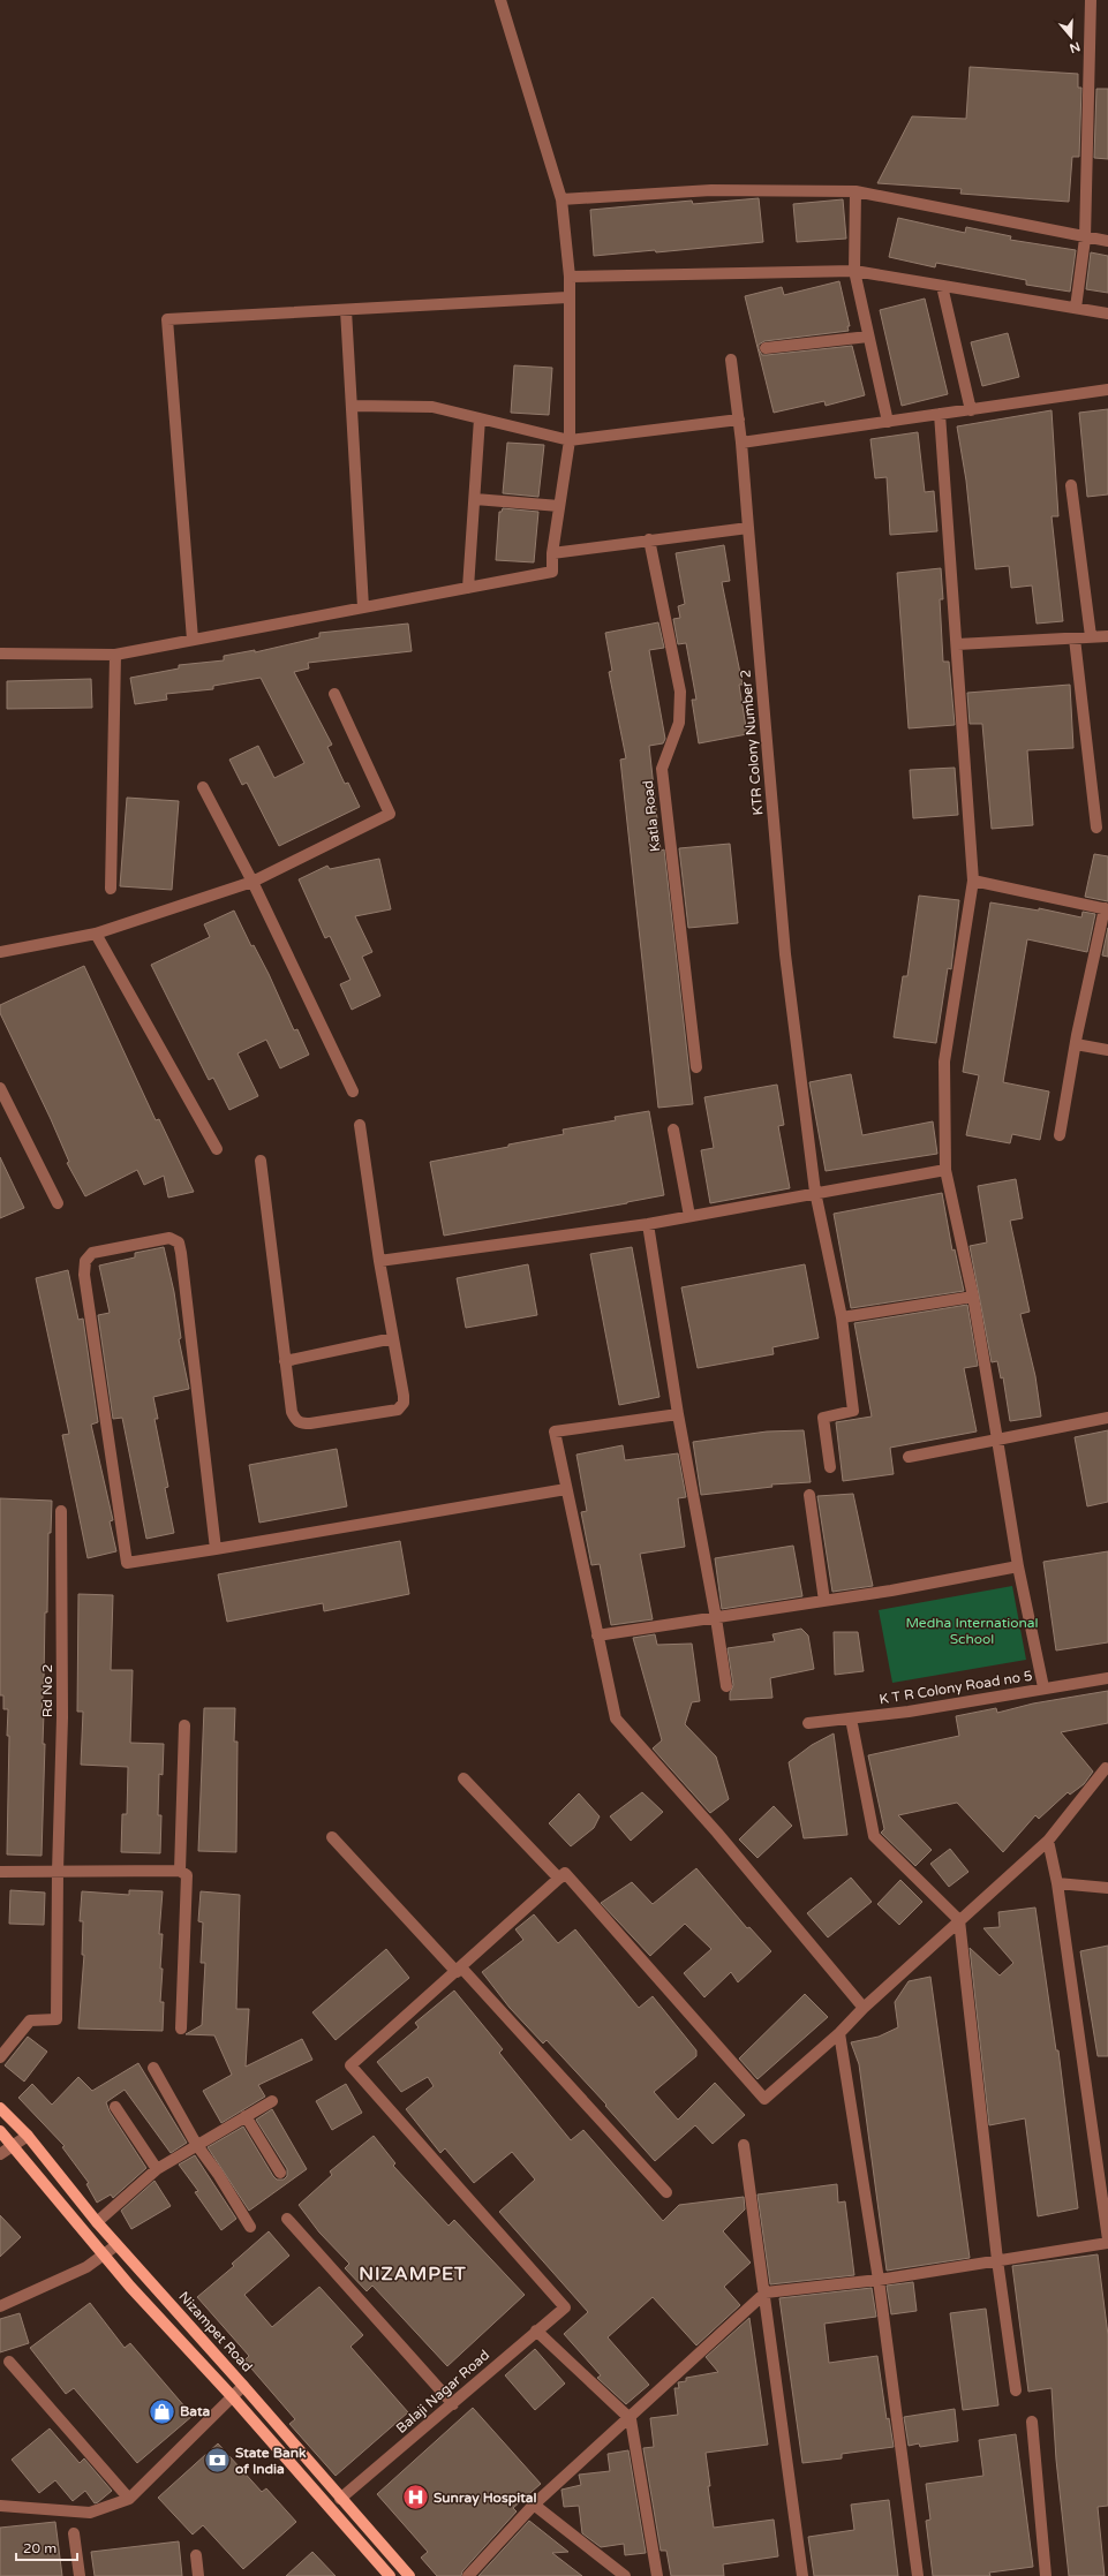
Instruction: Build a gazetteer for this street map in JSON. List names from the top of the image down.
{
  "streets": {
    "main road": ["Nizampet Road"],
    "street": [
      "KTR Colony Number 2",
      "Katla Road",
      "K T R Colony Road no 5",
      "Rd No 2",
      "Balaji Nagar Road"
    ]
  },
  "crossings": [
    ["Nizampet Road", "Balaji Nagar Road"]
  ],
  "districts": ["NIZAMPET"],
  "parks": ["Medha International School"],
  "places": {
    "shop": ["Bata"],
    "bank": ["State Bank of India"],
    "hospital": ["Sunray Hospital"]
  },
  "scale_bar": "20 m",
  "north": "bottom"
}
